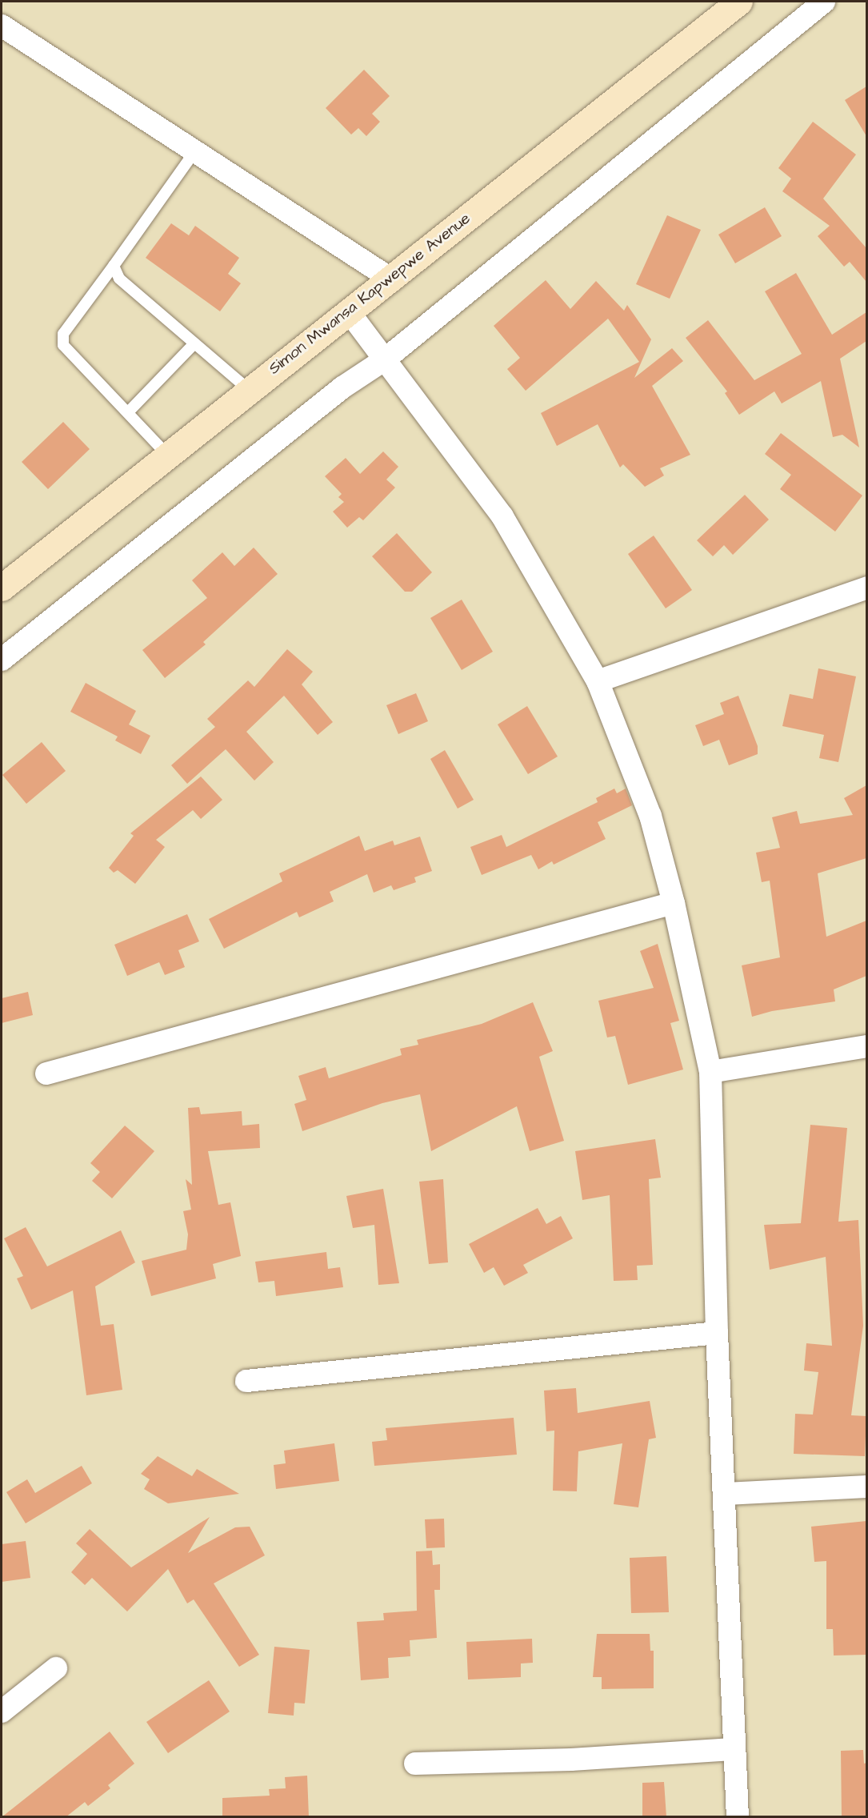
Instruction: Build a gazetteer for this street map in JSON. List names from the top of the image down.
{
  "streets": {
    "main road": ["Simon Mwansa Kapwepwe Avenue"]
  }
}
